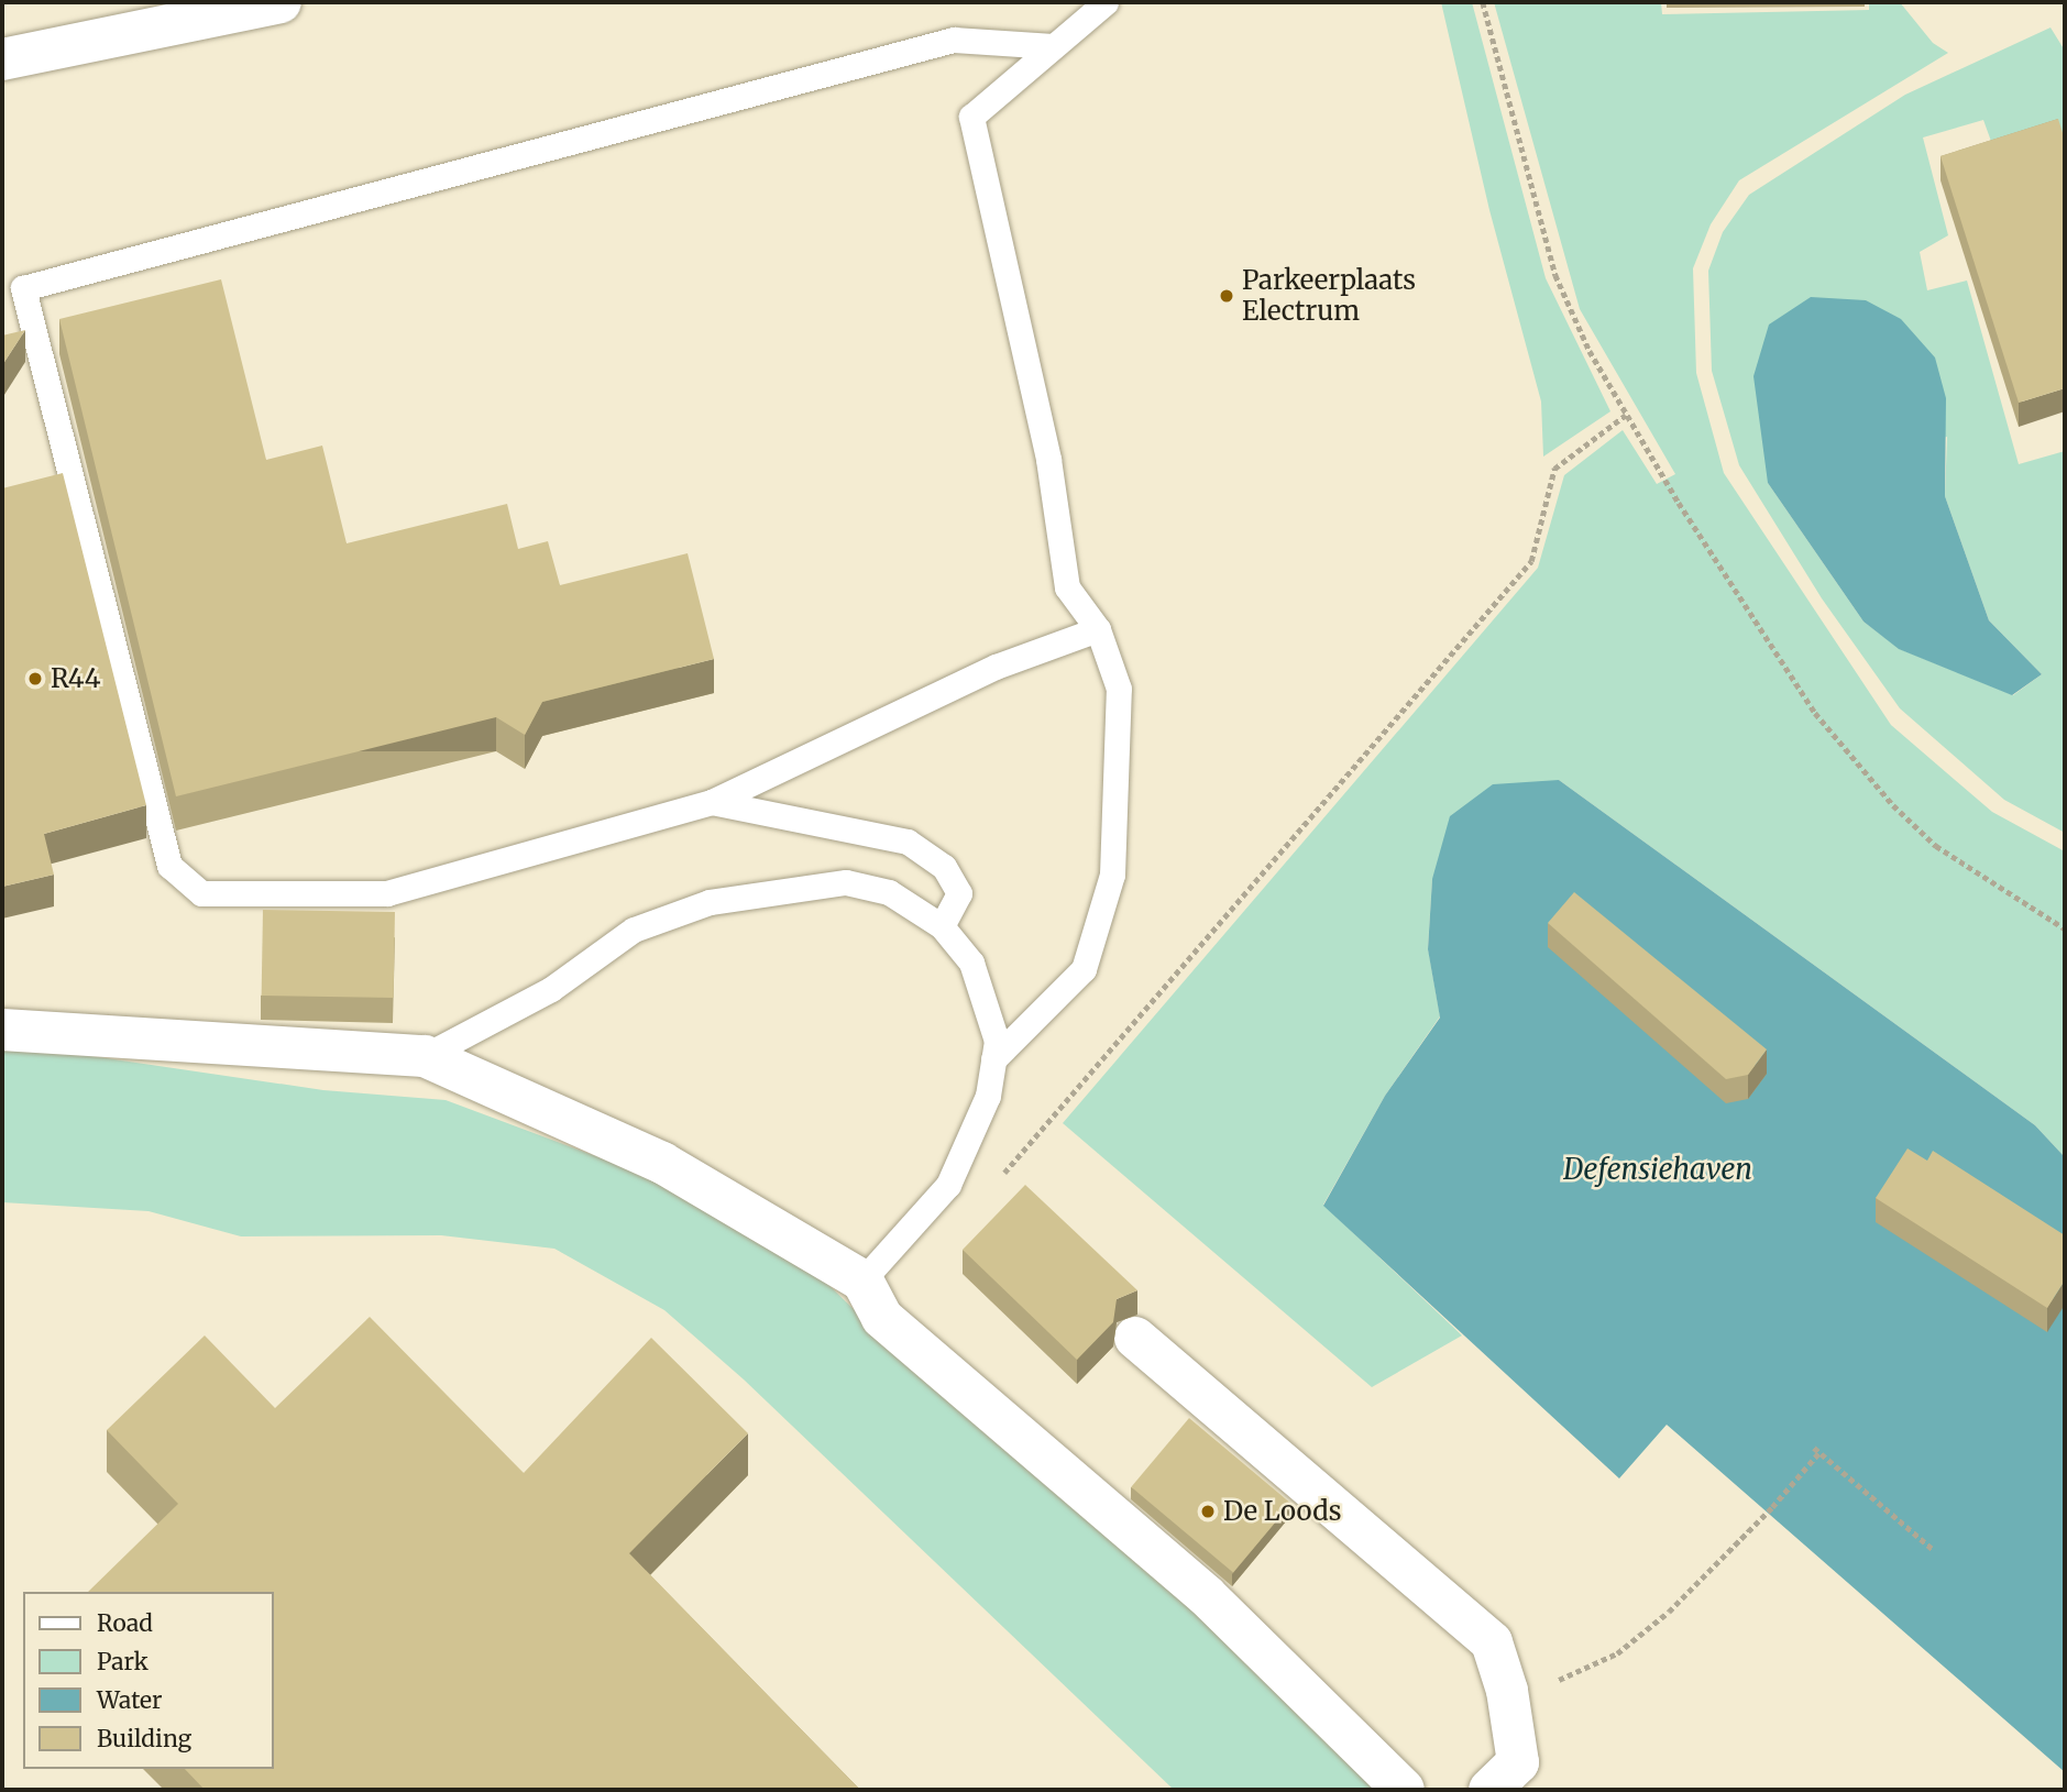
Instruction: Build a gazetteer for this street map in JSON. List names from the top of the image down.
{
  "water": ["Defensiehaven"],
  "places": ["Parkeerplaats Electrum", "R44", "De Loods"],
  "legend": [
    "Road",
    "Park",
    "Water",
    "Building"
  ]
}
